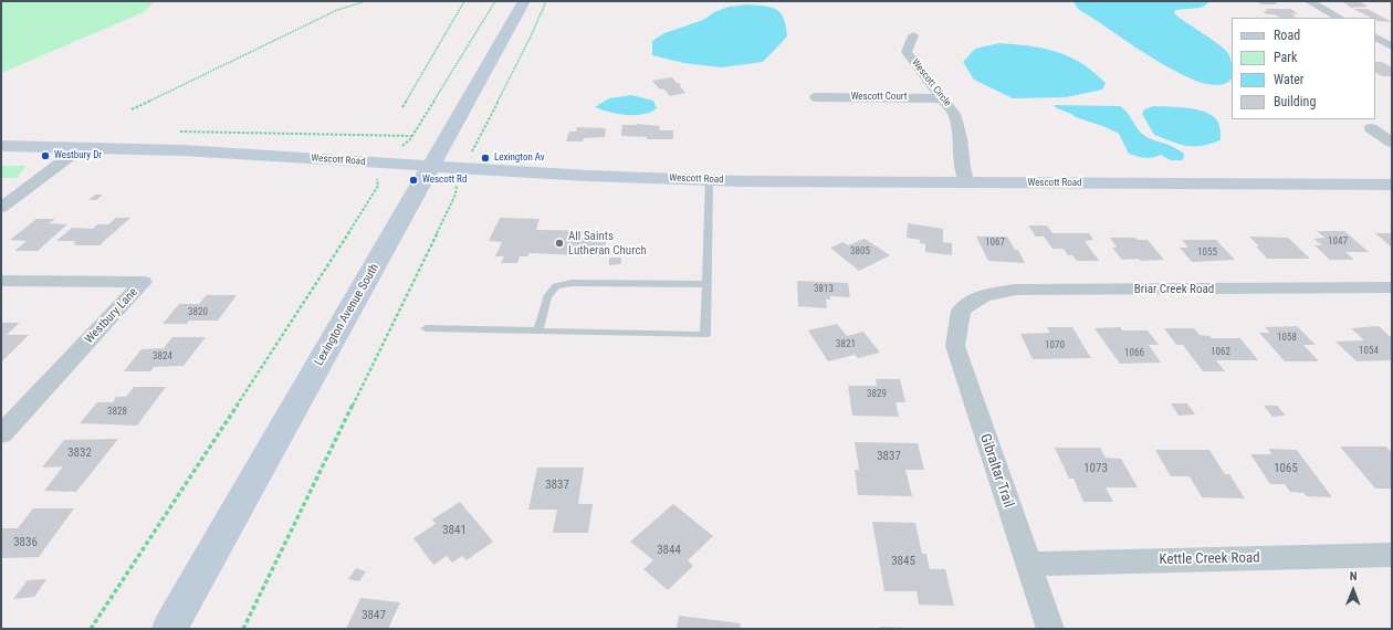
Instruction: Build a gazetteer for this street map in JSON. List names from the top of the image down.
{
  "streets": {
    "street": [
      "Wescott Circle",
      "Wescott Court",
      "Wescott Road",
      "Briar Creek Road",
      "Lexington Avenue South",
      "Westbury Lane",
      "Gibraltar Trail",
      "Kettle Creek Road"
    ]
  },
  "crossings": [
    ["Wescott Circle", "Wescott Court"],
    ["Wescott Circle", "Wescott Road"],
    ["Wescott Road", "Lexington Avenue South"],
    ["Briar Creek Road", "Gibraltar Trail"],
    ["Gibraltar Trail", "Kettle Creek Road"]
  ],
  "places": [
    "Westbury Dr",
    "Lexington Av",
    "Wescott Rd",
    "All Saints Lutheran Church"
  ],
  "house_numbers": [
    "1047",
    "1067",
    "3805",
    "1055",
    "3813",
    "3820",
    "1058",
    "3821",
    "1070",
    "1054",
    "1062",
    "1066",
    "3824",
    "3829",
    "3828",
    "3832",
    "3837",
    "1073",
    "1065",
    "3837",
    "3841",
    "3836",
    "3844",
    "3845",
    "3847"
  ],
  "legend": [
    "Road",
    "Park",
    "Water",
    "Building"
  ],
  "north": "top"
}
